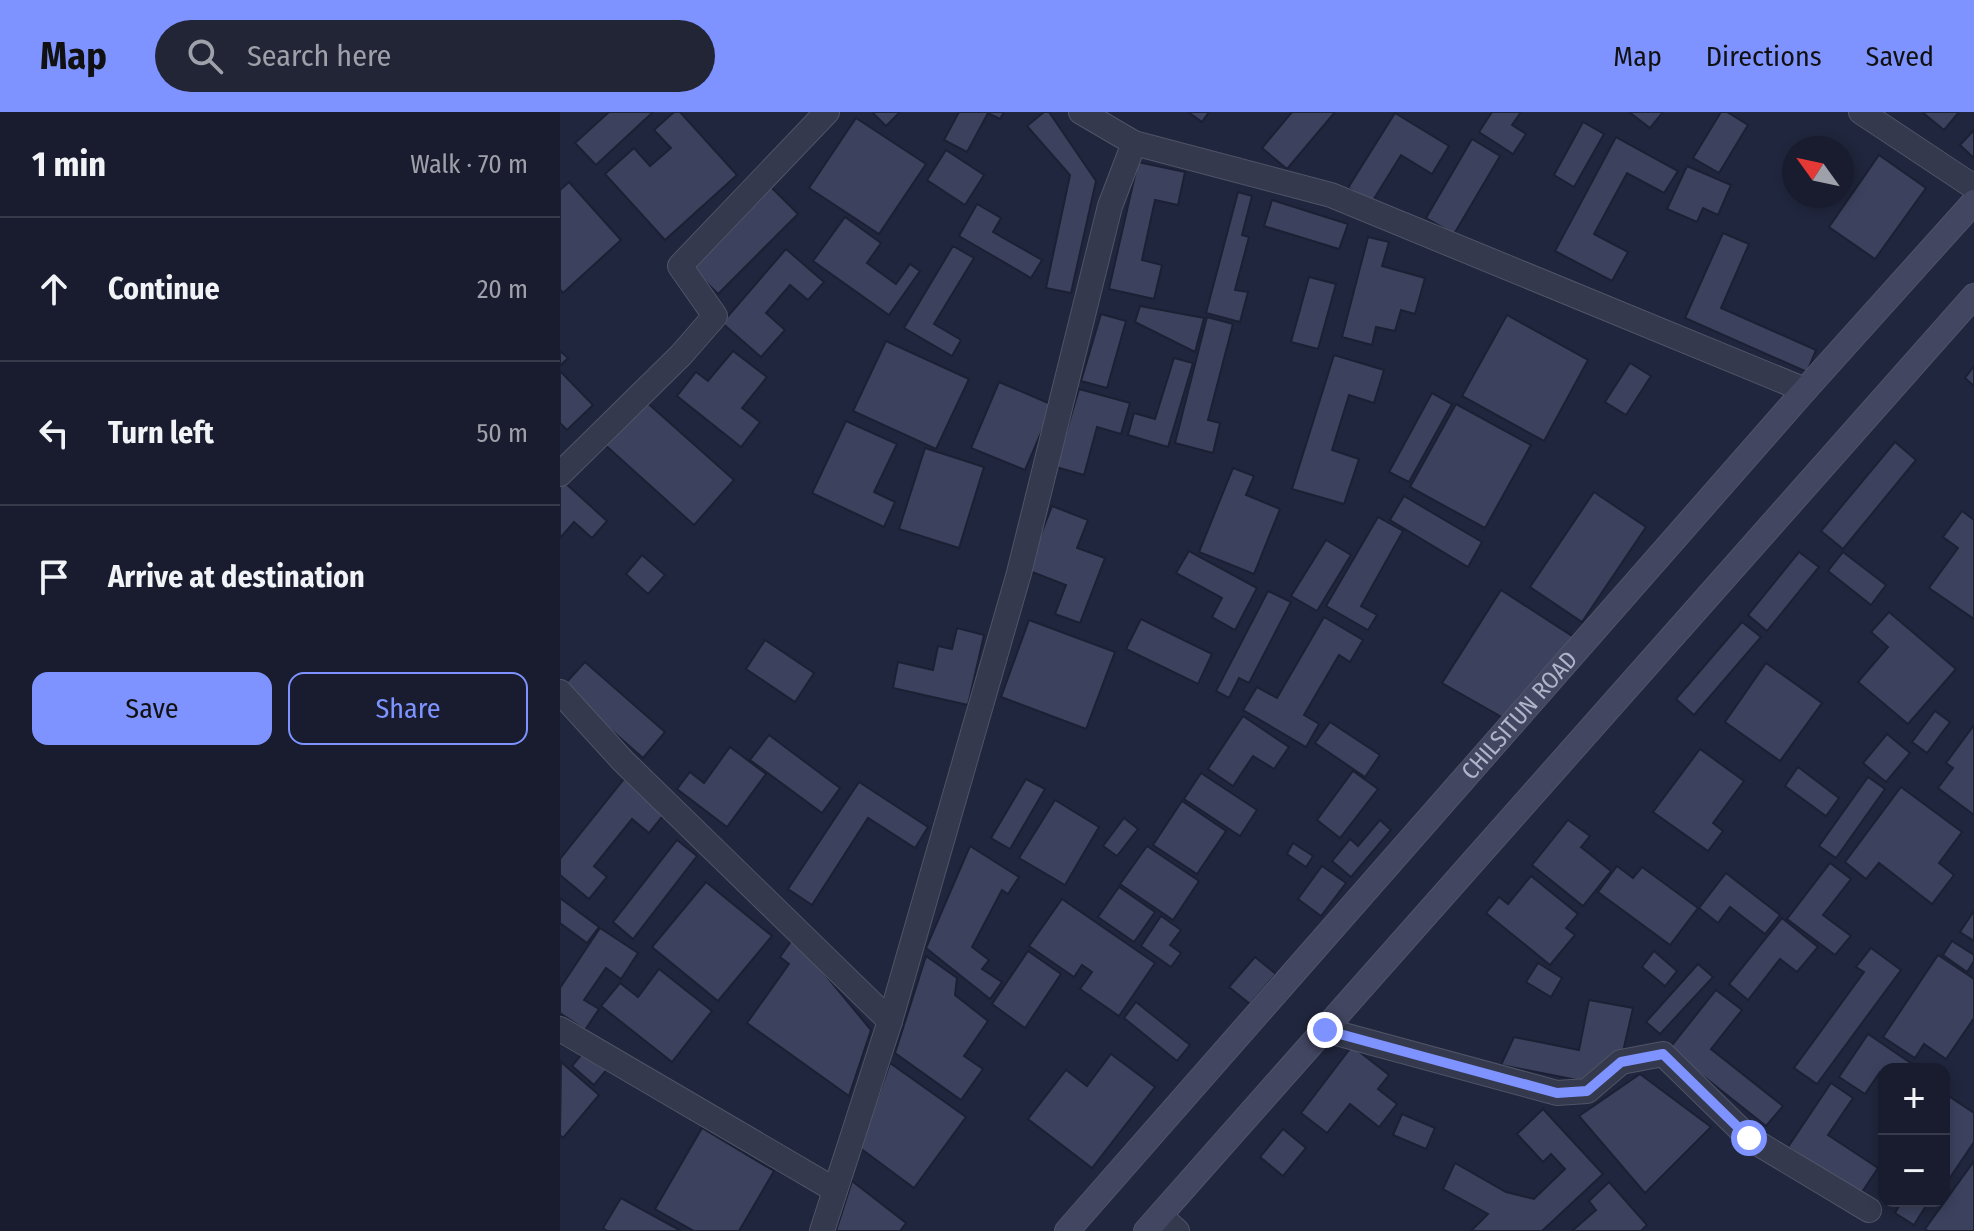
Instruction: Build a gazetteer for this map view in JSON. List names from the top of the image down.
{
  "streets": {
    "main road": ["CHILSITUN ROAD"]
  },
  "north": "top left",
  "page": {
    "header": "Map",
    "search": "Search here",
    "nav": ["Map", "Directions", "Saved"],
    "heading": ["1 min", "Walk · 70 m"],
    "list": [
      ["Continue", "20 m"],
      ["Turn left", "50 m"],
      "Arrive at destination"
    ],
    "buttons": ["Save", "Share"],
    "map_buttons": ["+", "−"]
  }
}
